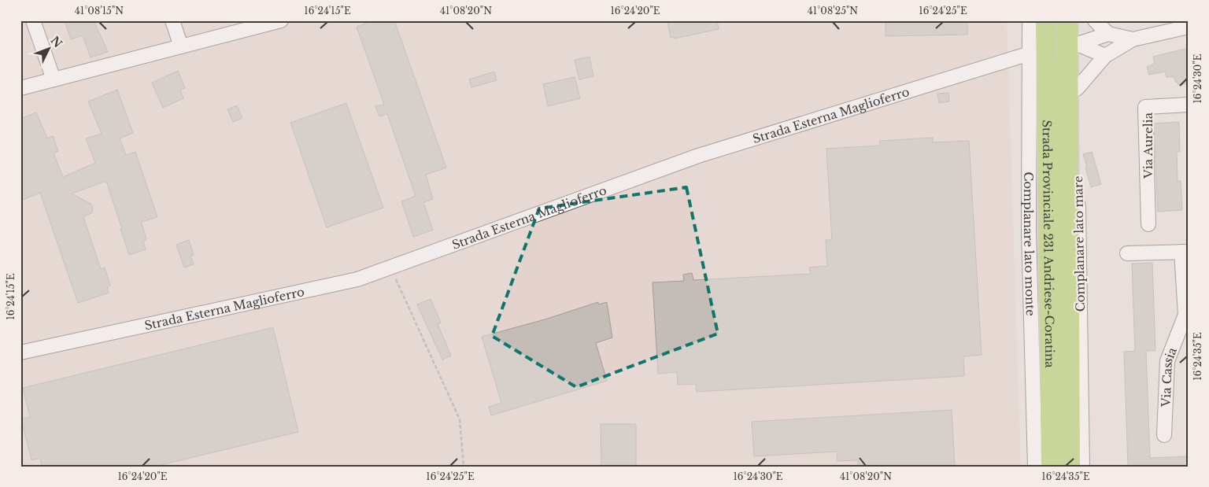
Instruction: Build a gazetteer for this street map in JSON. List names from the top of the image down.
{
  "streets": {
    "highway": ["Strada Provinciale 231 Andriese-Coratina"],
    "street": [
      "Strada Esterna Maglioferro",
      "Via Aurelia",
      "Complanare lato monte",
      "Complanare lato mare",
      "Via Cassia"
    ]
  },
  "crossings": [
    ["Strada Esterna Maglioferro", "Complanare lato monte"]
  ],
  "north": "top right",
  "coordinates": [
    "41°08'15\"N",
    "16°24'15\"E",
    "41°08'20\"N",
    "16°24'20\"E",
    "41°08'25\"N",
    "16°24'25\"E",
    "16°24'30\"E",
    "16°24'35\"E"
  ]
}
